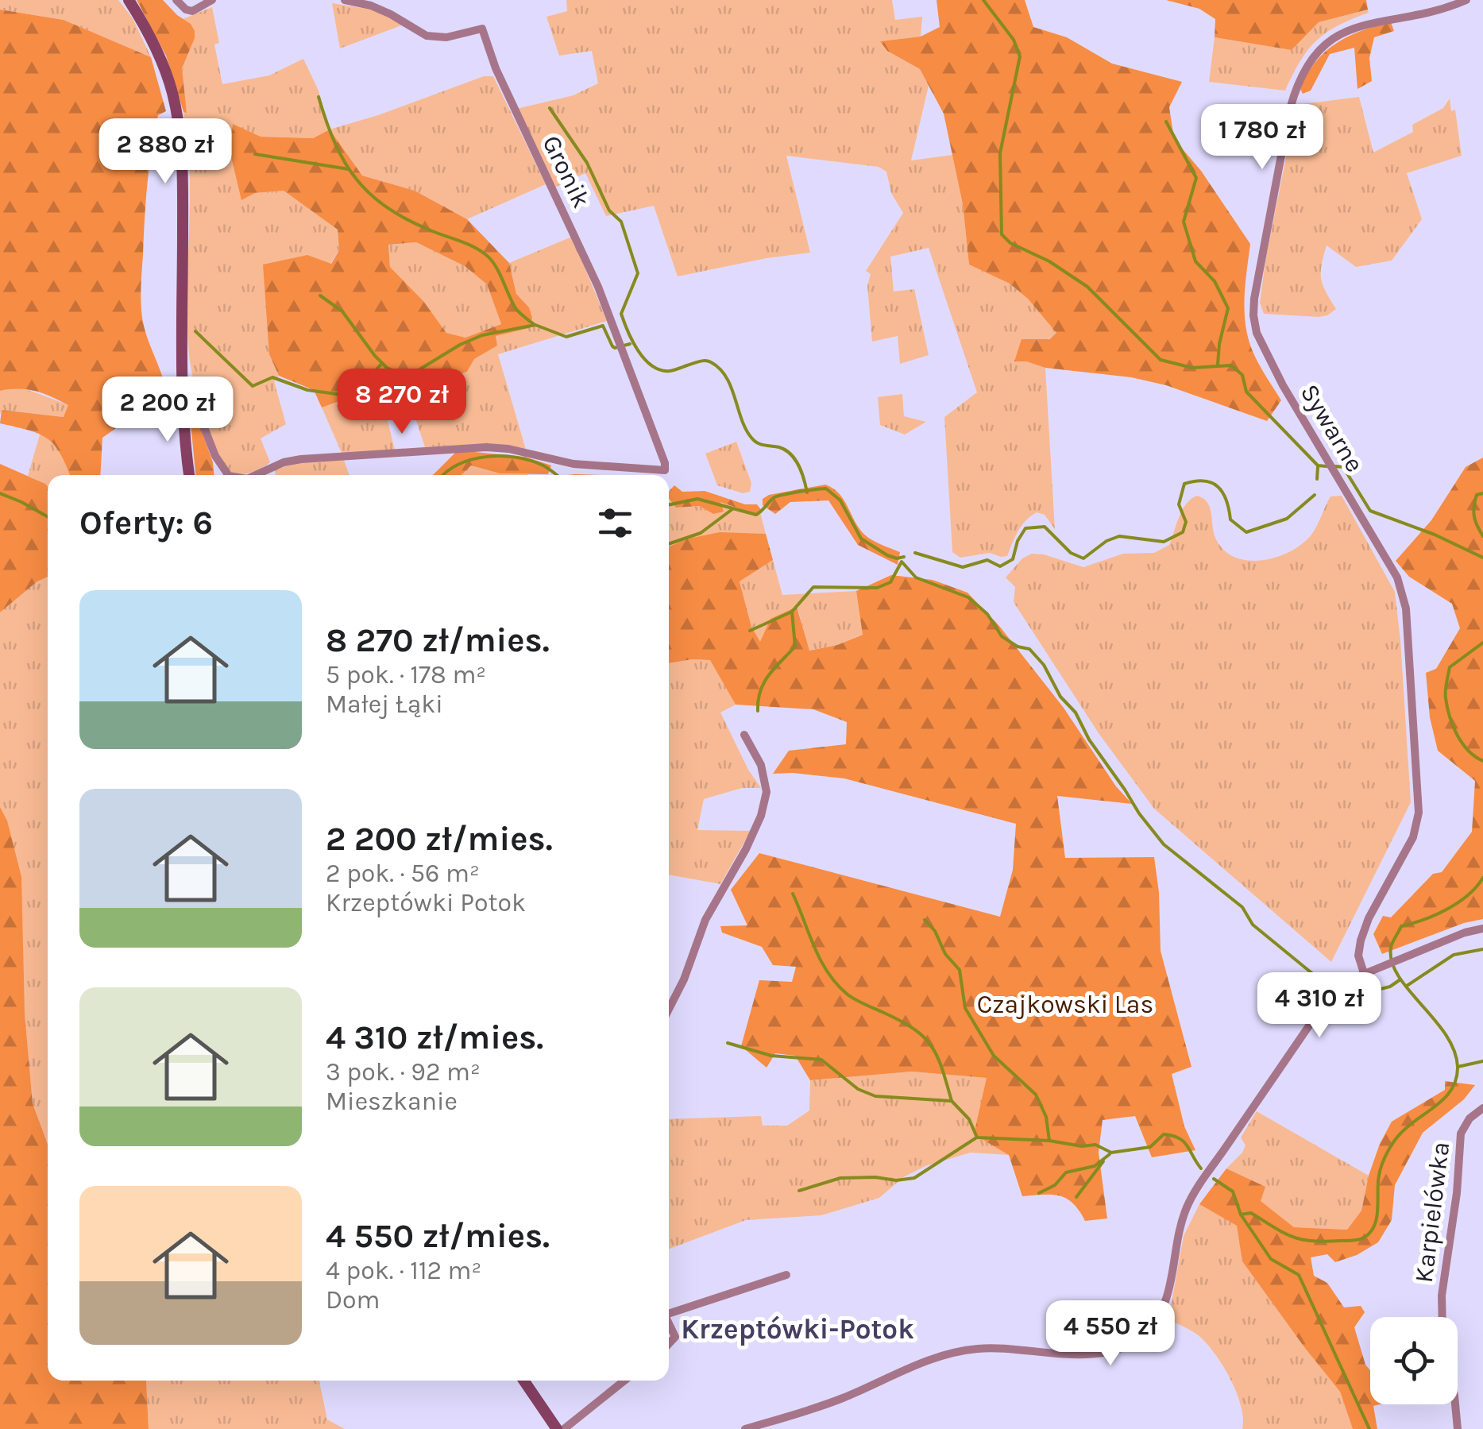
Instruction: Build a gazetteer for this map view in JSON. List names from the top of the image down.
{
  "streets": {
    "street": ["Gronik", "Sywarne", "Karpielówka"]
  },
  "districts": ["Krzeptówki-Potok"],
  "parks": ["Czajkowski Las"],
  "page": {
    "price": [
      "1 780 zł",
      "2 880 zł",
      "8 270 zł",
      "2 200 zł",
      "4 310 zł",
      "4 550 zł"
    ],
    "heading": "Oferty: 6",
    "list": [
      {
        "name": "8 270 zł/mies.",
        "note": "5 pok. · 178 m² · Małej Łąki"
      },
      {
        "name": "2 200 zł/mies.",
        "note": "2 pok. · 56 m² · Krzeptówki Potok"
      },
      {
        "name": "4 310 zł/mies.",
        "note": "3 pok. · 92 m² · Mieszkanie"
      },
      {
        "name": "4 550 zł/mies.",
        "note": "4 pok. · 112 m² · Dom"
      }
    ]
  }
}
